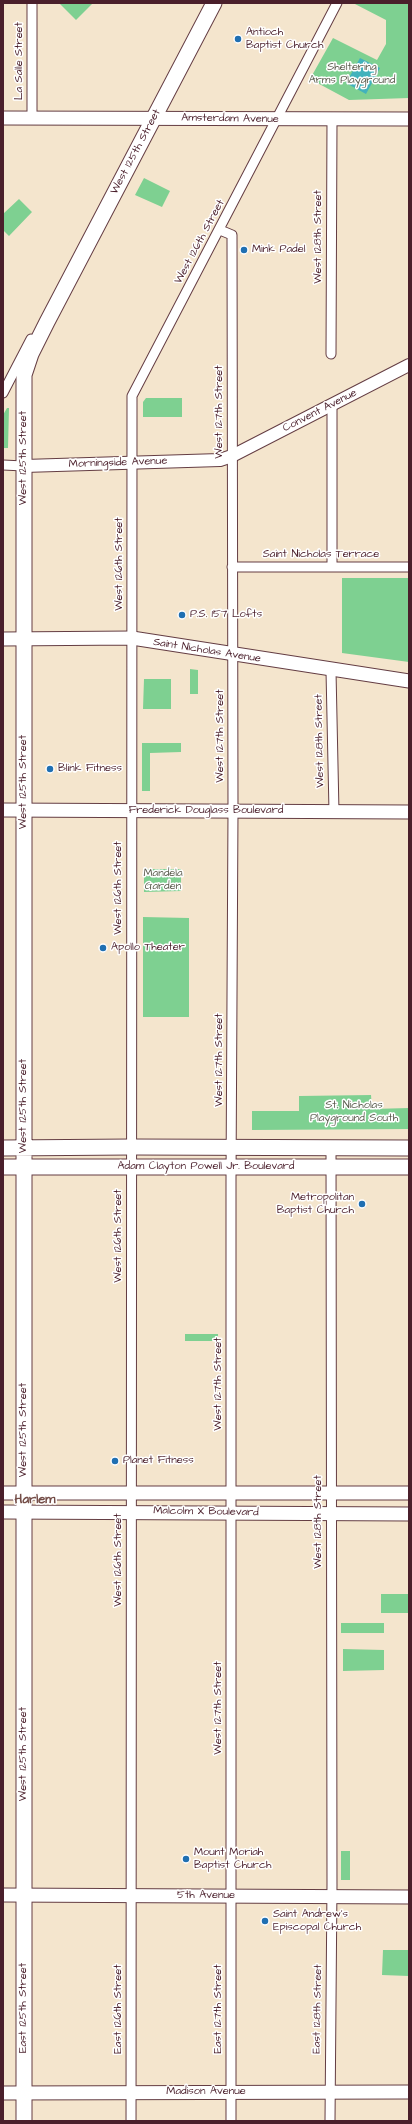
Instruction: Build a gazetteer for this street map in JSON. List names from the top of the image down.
{
  "streets": {
    "main road": [
      "Amsterdam Avenue",
      "West 125th Street",
      "Saint Nicholas Avenue",
      "Frederick Douglass Boulevard",
      "Adam Clayton Powell Jr. Boulevard",
      "Malcolm X Boulevard",
      "5th Avenue",
      "East 125th Street",
      "Madison Avenue"
    ],
    "street": [
      "La Salle Street",
      "West 128th Street",
      "West 126th Street",
      "Convent Avenue",
      "West 127th Street",
      "Morningside Avenue",
      "Saint Nicholas Terrace",
      "East 126th Street",
      "East 127th Street",
      "East 128th Street"
    ]
  },
  "crossings": [
    ["La Salle Street", "Amsterdam Avenue"],
    ["Amsterdam Avenue", "West 125th Street"],
    ["Amsterdam Avenue", "West 128th Street"],
    ["Amsterdam Avenue", "West 126th Street"],
    ["West 125th Street", "Morningside Avenue"],
    ["West 125th Street", "Saint Nicholas Avenue"],
    ["West 125th Street", "Frederick Douglass Boulevard"],
    ["West 125th Street", "Adam Clayton Powell Jr. Boulevard"],
    ["West 125th Street", "Malcolm X Boulevard"],
    ["West 125th Street", "5th Avenue"],
    ["West 125th Street", "East 125th Street"],
    ["West 128th Street", "Saint Nicholas Avenue"],
    ["West 128th Street", "Frederick Douglass Boulevard"],
    ["West 128th Street", "Adam Clayton Powell Jr. Boulevard"],
    ["West 128th Street", "Malcolm X Boulevard"],
    ["West 128th Street", "5th Avenue"],
    ["West 128th Street", "East 128th Street"],
    ["West 126th Street", "West 127th Street"],
    ["West 126th Street", "Morningside Avenue"],
    ["West 126th Street", "Saint Nicholas Avenue"],
    ["West 126th Street", "Frederick Douglass Boulevard"],
    ["West 126th Street", "Adam Clayton Powell Jr. Boulevard"],
    ["West 126th Street", "Malcolm X Boulevard"],
    ["West 126th Street", "5th Avenue"],
    ["West 126th Street", "East 126th Street"],
    ["Convent Avenue", "West 127th Street"],
    ["Convent Avenue", "Morningside Avenue"],
    ["West 127th Street", "Morningside Avenue"],
    ["West 127th Street", "Saint Nicholas Terrace"],
    ["West 127th Street", "Saint Nicholas Avenue"],
    ["West 127th Street", "Frederick Douglass Boulevard"],
    ["West 127th Street", "Adam Clayton Powell Jr. Boulevard"],
    ["West 127th Street", "Malcolm X Boulevard"],
    ["West 127th Street", "5th Avenue"],
    ["West 127th Street", "East 127th Street"],
    ["5th Avenue", "East 125th Street"],
    ["5th Avenue", "East 126th Street"],
    ["5th Avenue", "East 127th Street"],
    ["5th Avenue", "East 128th Street"],
    ["East 125th Street", "Madison Avenue"],
    ["East 126th Street", "Madison Avenue"],
    ["East 127th Street", "Madison Avenue"],
    ["East 128th Street", "Madison Avenue"]
  ],
  "districts": ["Harlem"],
  "parks": ["Sheltering Arms Playground", "Mandela Garden", "St. Nicholas Playground South"],
  "places": [
    "Antioch Baptist Church",
    "Mink Padel",
    "P.S. 157 Lofts",
    "Blink Fitness",
    "Apollo Theater",
    "Metropolitan Baptist Church",
    "Planet Fitness",
    "Mount Moriah Baptist Church",
    "Saint Andrew's Episcopal Church"
  ]
}
